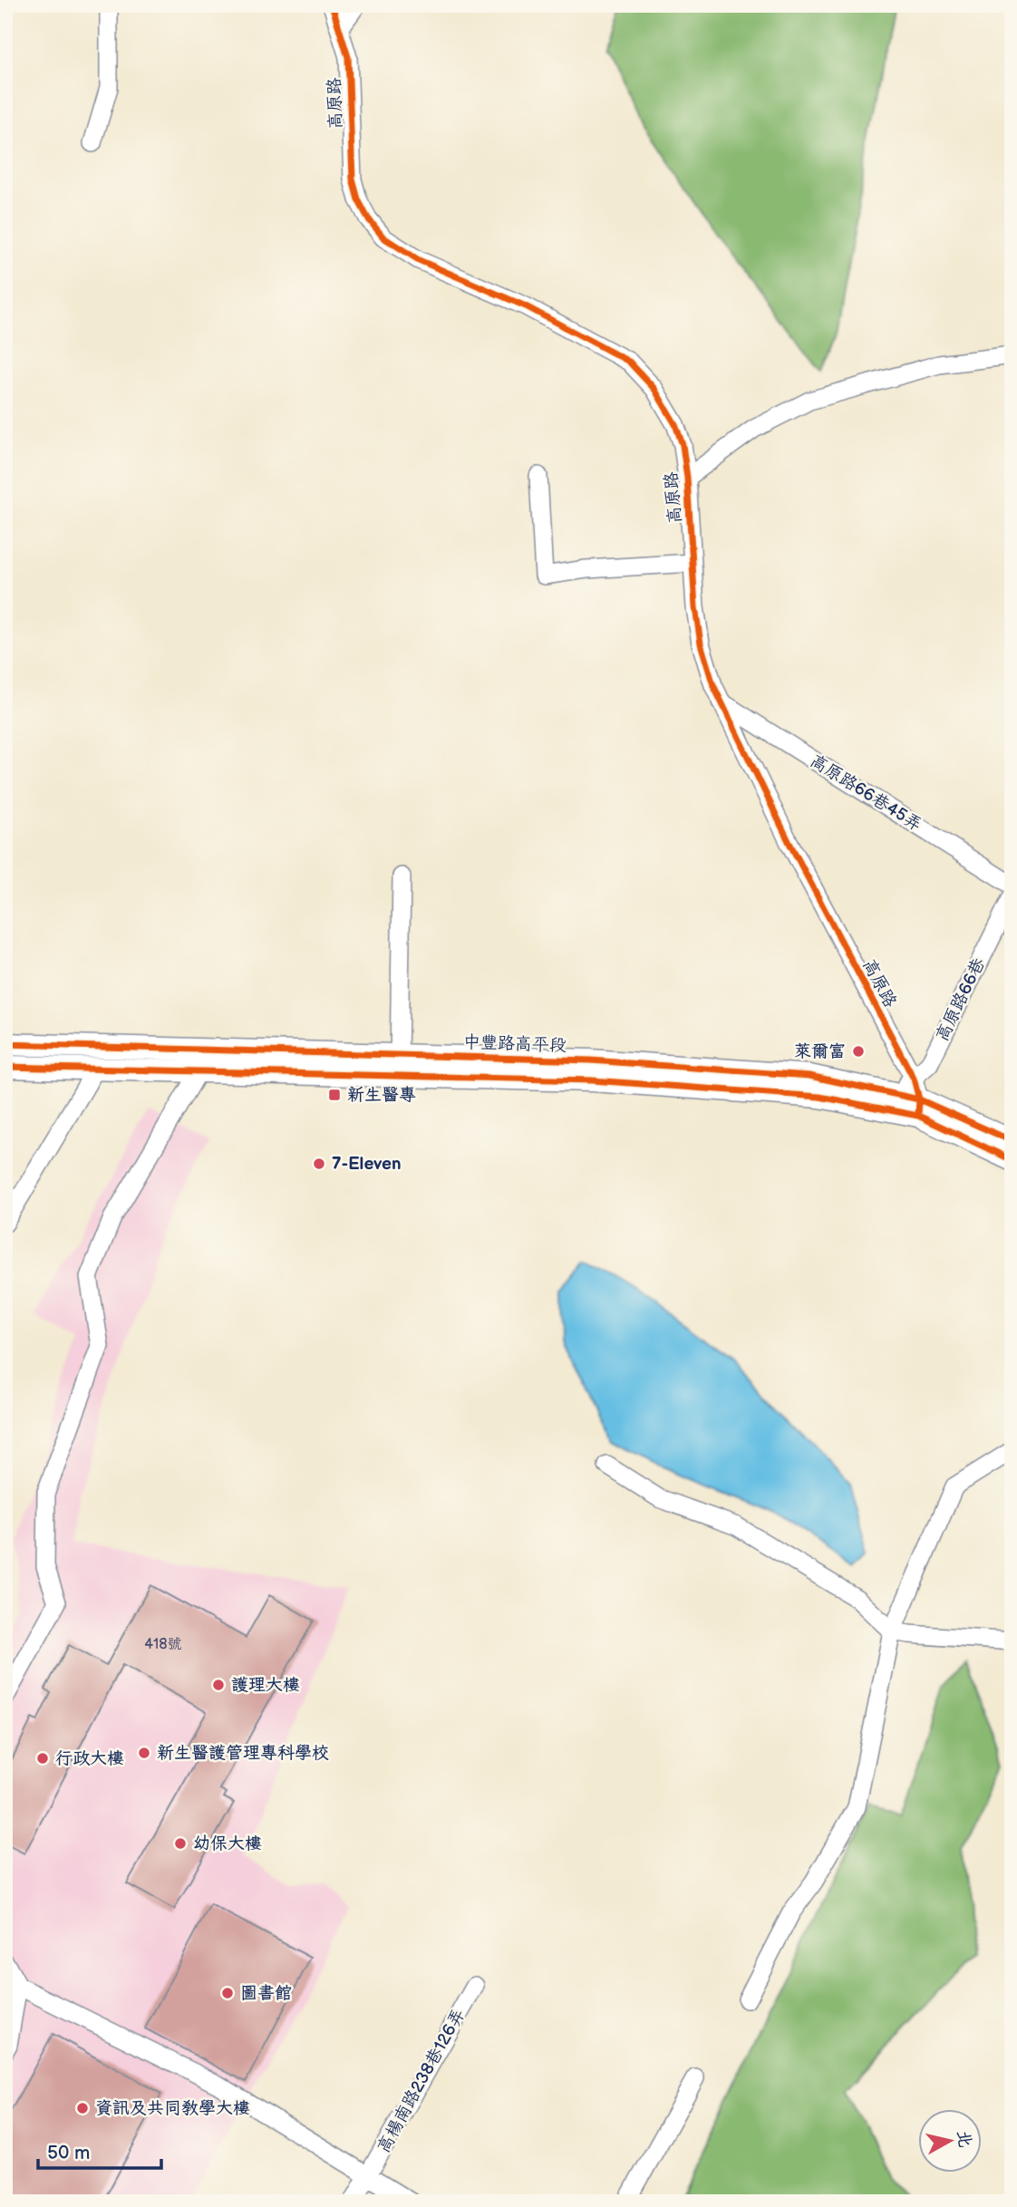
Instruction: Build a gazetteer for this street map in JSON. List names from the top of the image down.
{
  "streets": {
    "main road": ["中豐路高平段"],
    "street": [
      "高原路",
      "高原路66巷45弄",
      "高原路66巷",
      "高楊南路238巷126弄"
    ]
  },
  "crossings": [
    ["高原路", "高原路66巷45弄"],
    ["高原路", "高原路66巷"],
    ["高原路", "中豐路高平段"],
    ["高原路66巷", "中豐路高平段"]
  ],
  "places": {
    "other": [
      "萊爾富",
      "7-Eleven",
      "護理大樓",
      "新生醫護管理專科學校",
      "行政大樓",
      "幼保大樓",
      "圖書館",
      "資訊及共同教學大樓"
    ],
    "transit": ["新生醫專"]
  },
  "house_numbers": ["418號"],
  "scale_bar": "50 m",
  "north": "right"
}
